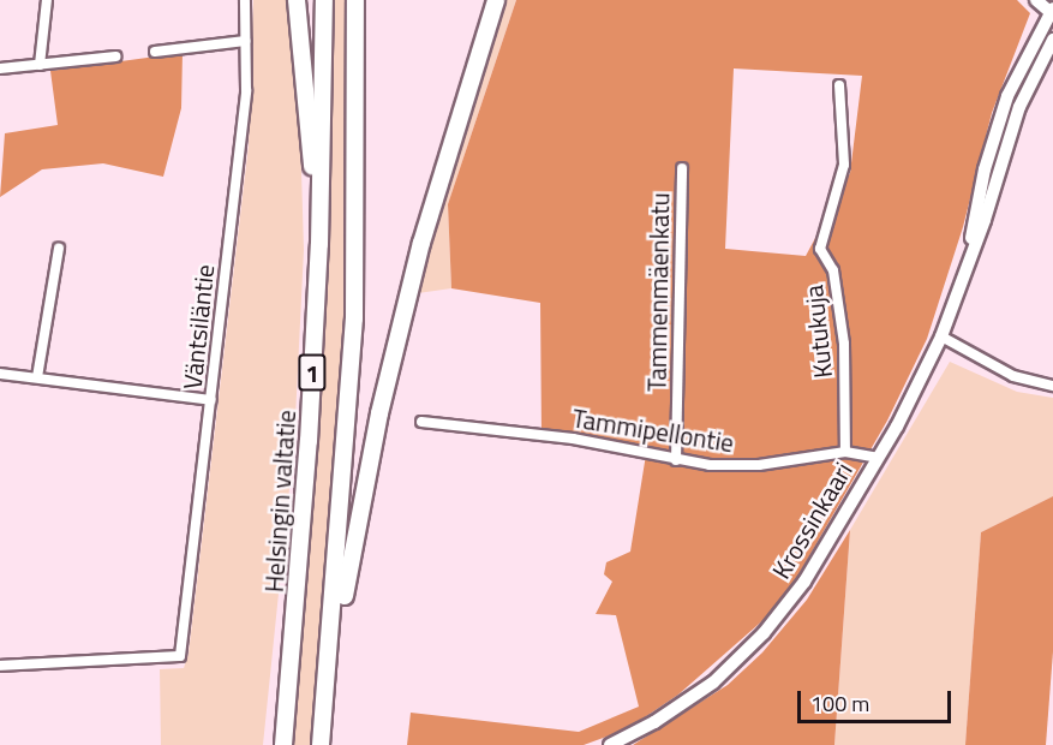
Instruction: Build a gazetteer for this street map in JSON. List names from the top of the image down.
{
  "streets": {
    "highway": ["1", "Helsingin valtatie"],
    "street": [
      "Tammenmäenkatu",
      "Väntsiläntie",
      "Kutukuja",
      "Tammipellontie",
      "Krossinkaari"
    ]
  },
  "crossings": [
    ["Tammenmäenkatu", "Tammipellontie"],
    ["Kutukuja", "Tammipellontie"],
    ["Tammipellontie", "Krossinkaari"]
  ],
  "scale_bar": "100 m"
}
